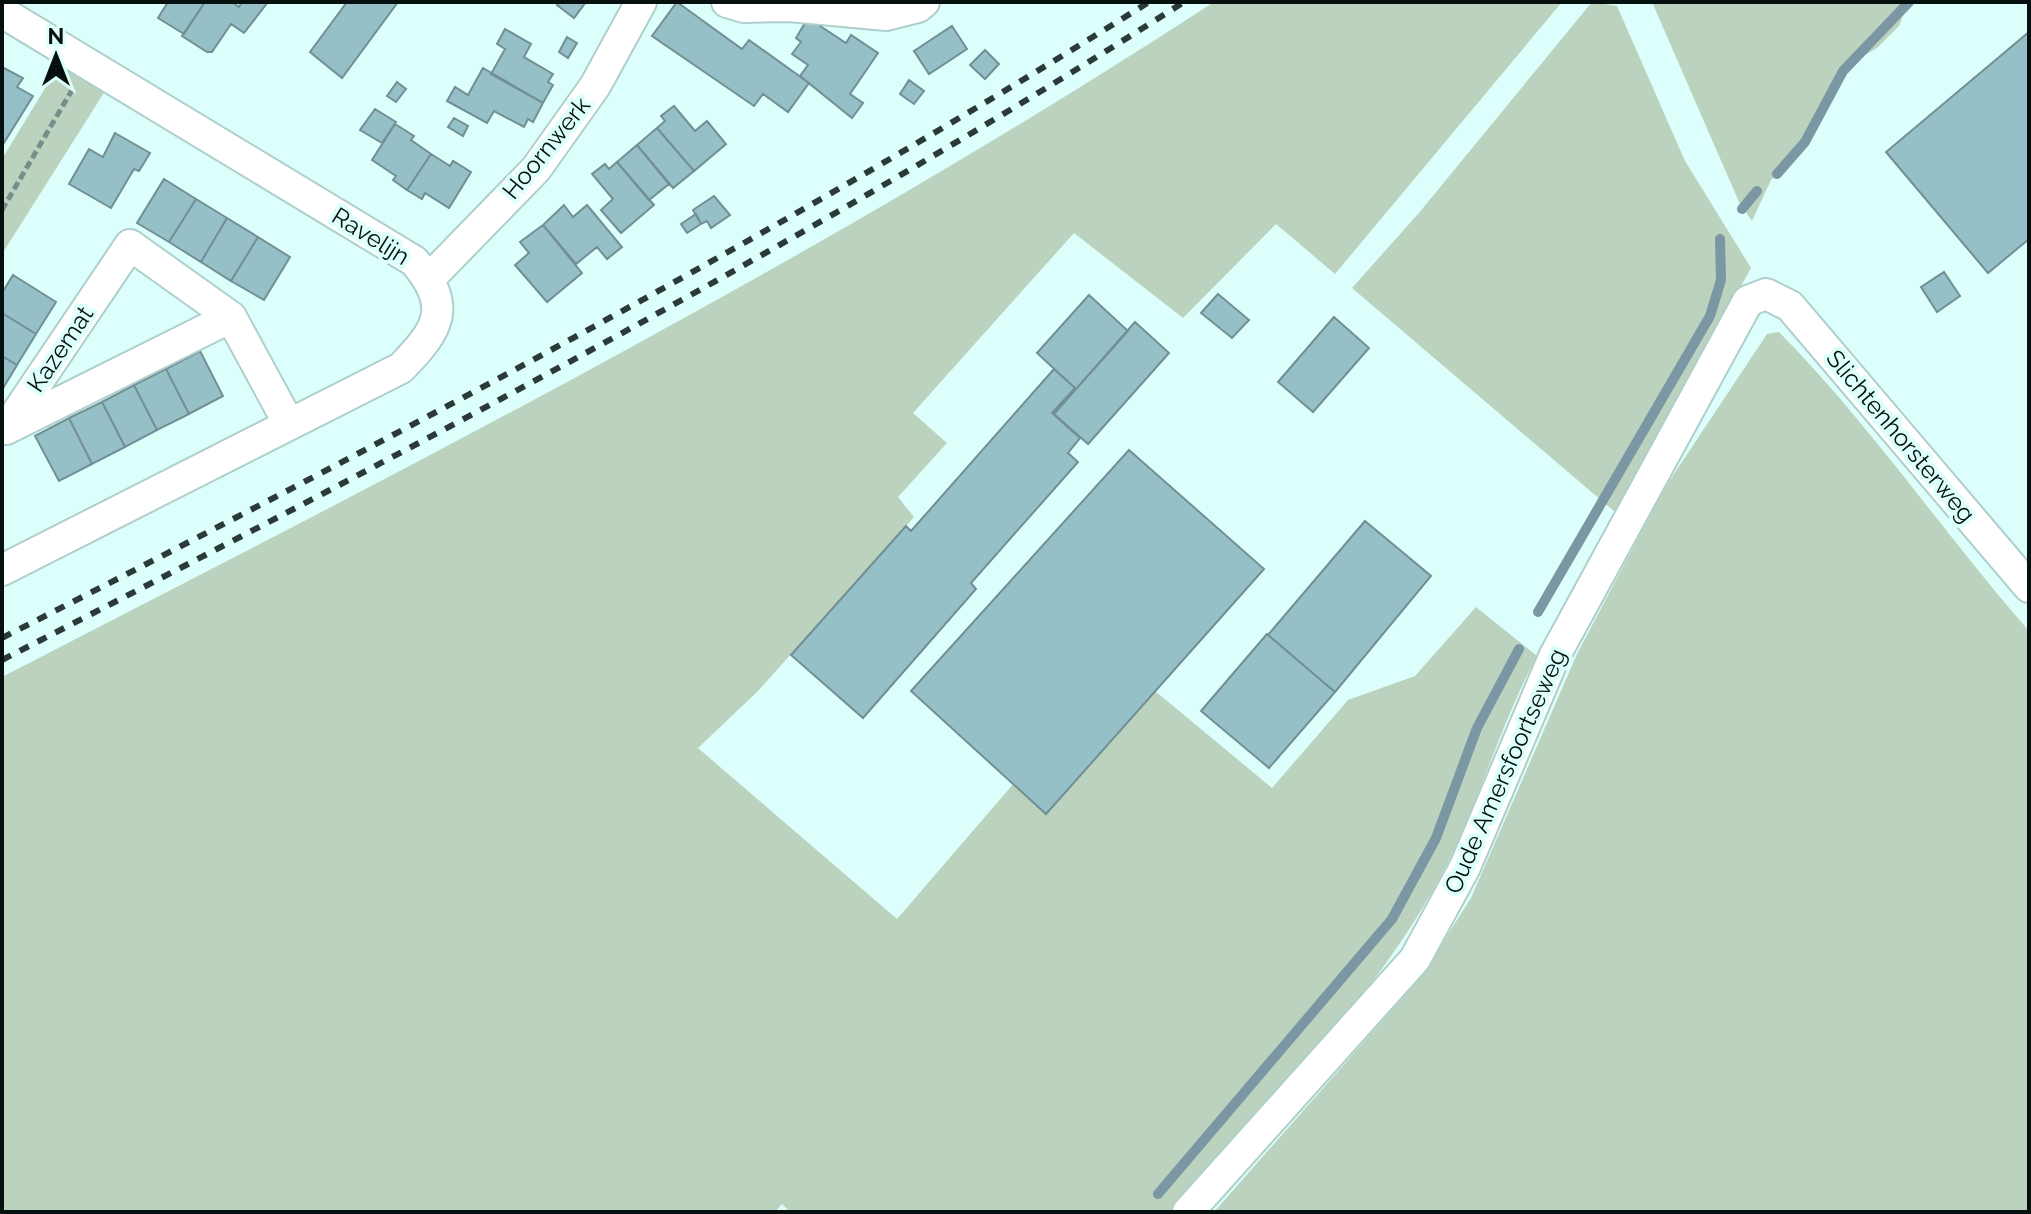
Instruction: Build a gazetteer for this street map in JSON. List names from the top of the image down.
{
  "streets": {
    "street": [
      "Hoornwerk",
      "Ravelijn",
      "Kazemat",
      "Slichtenhorsterweg",
      "Oude Amersfoortseweg"
    ]
  },
  "crossings": [
    ["Hoornwerk", "Ravelijn"],
    ["Ravelijn", "Kazemat"],
    ["Slichtenhorsterweg", "Oude Amersfoortseweg"]
  ],
  "north": "top"
}
